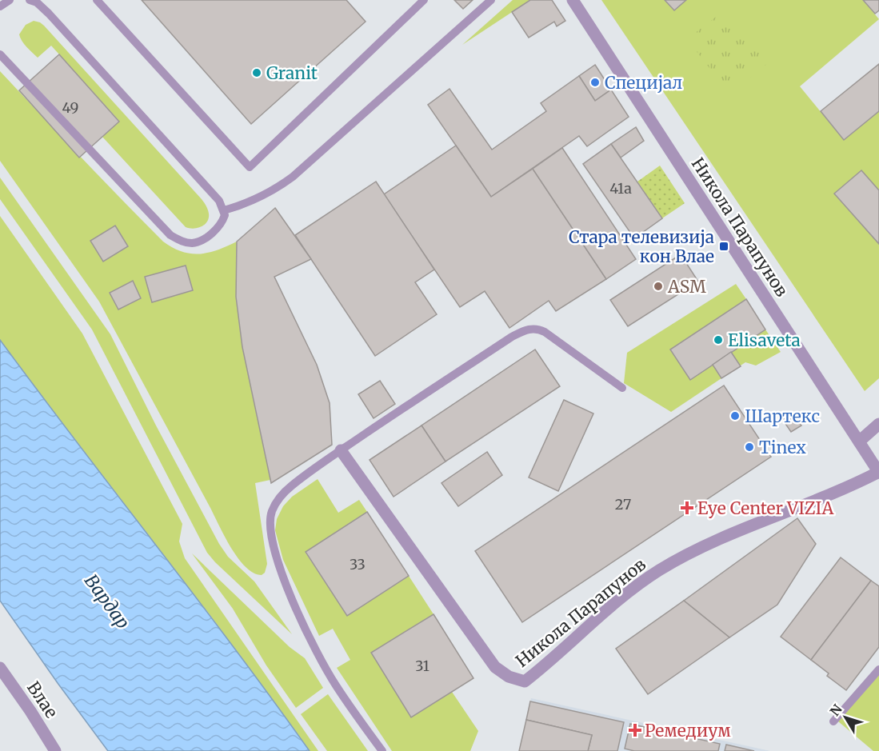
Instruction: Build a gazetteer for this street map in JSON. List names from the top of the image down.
{
  "streets": {
    "street": ["Никола Парапунов", "Влае"]
  },
  "water": ["Вардар"],
  "places": {
    "other": [
      "Granit",
      "Специјал",
      "ASM",
      "Elisaveta",
      "Шартекс",
      "Tinex"
    ],
    "transit": ["Стара телевизија кон Влае"],
    "health": ["Eye Center VIZIA", "Ремедиум"]
  },
  "house_numbers": [
    "49",
    "41a",
    "27",
    "33",
    "31"
  ],
  "north": "top left"
}
